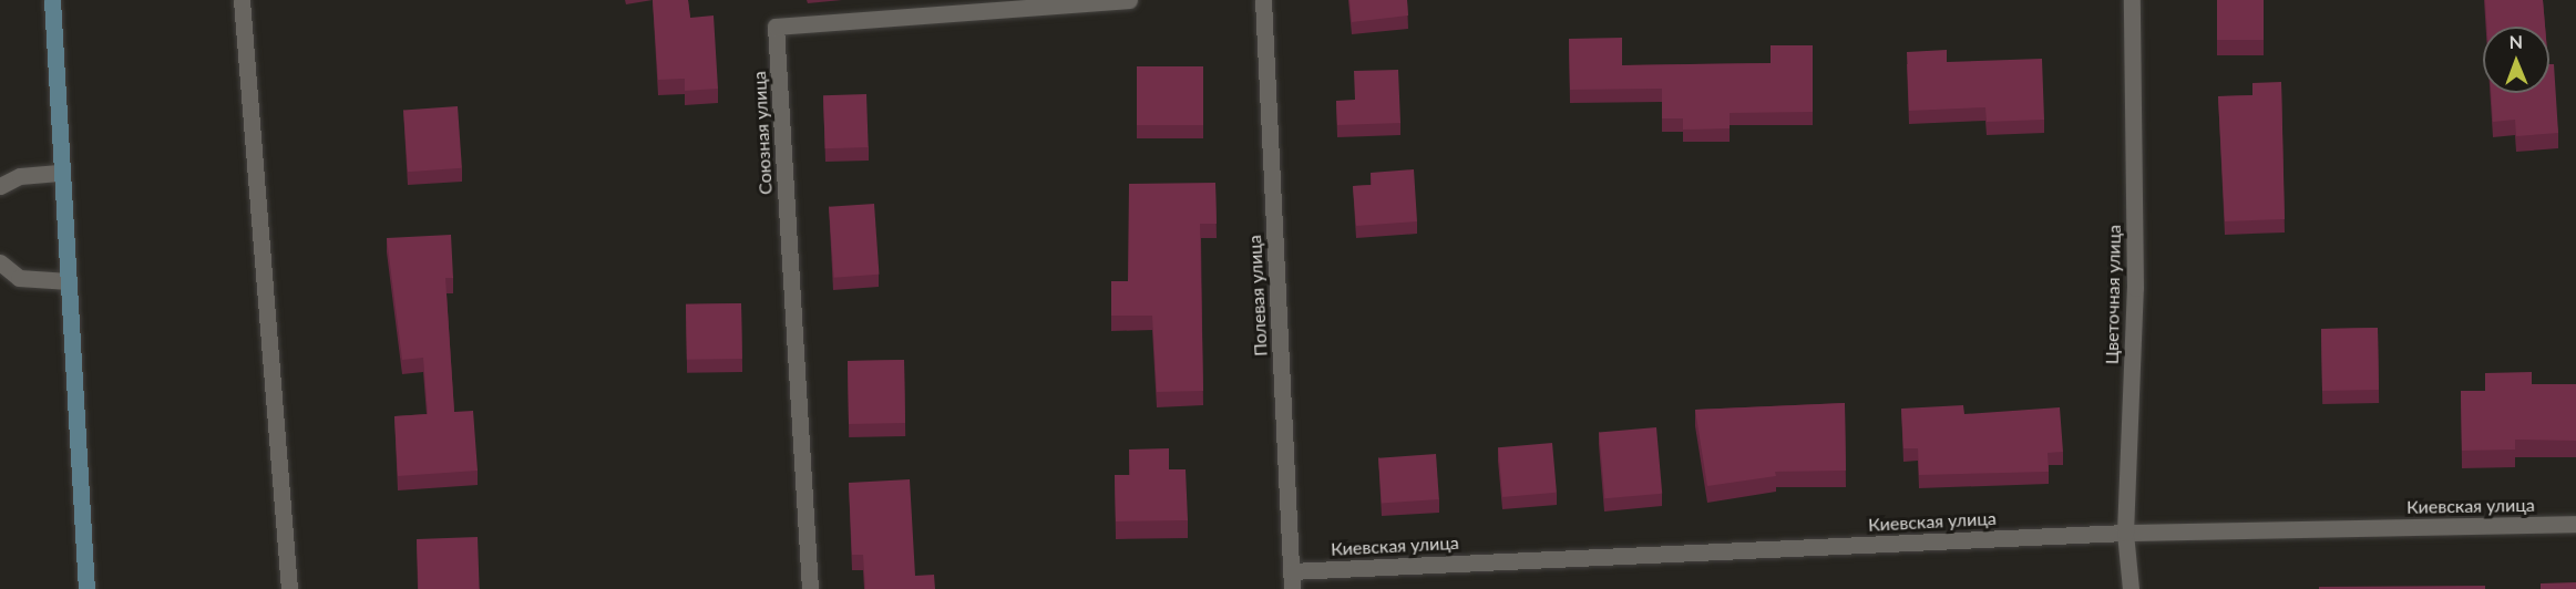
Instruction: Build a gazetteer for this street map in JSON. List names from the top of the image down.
{
  "streets": {
    "street": [
      "Союзная улица",
      "Цветочная улица",
      "Полевая улица",
      "Киевская улица"
    ]
  },
  "crossings": [
    ["Цветочная улица", "Киевская улица"],
    ["Полевая улица", "Киевская улица"]
  ],
  "north": "top"
}
